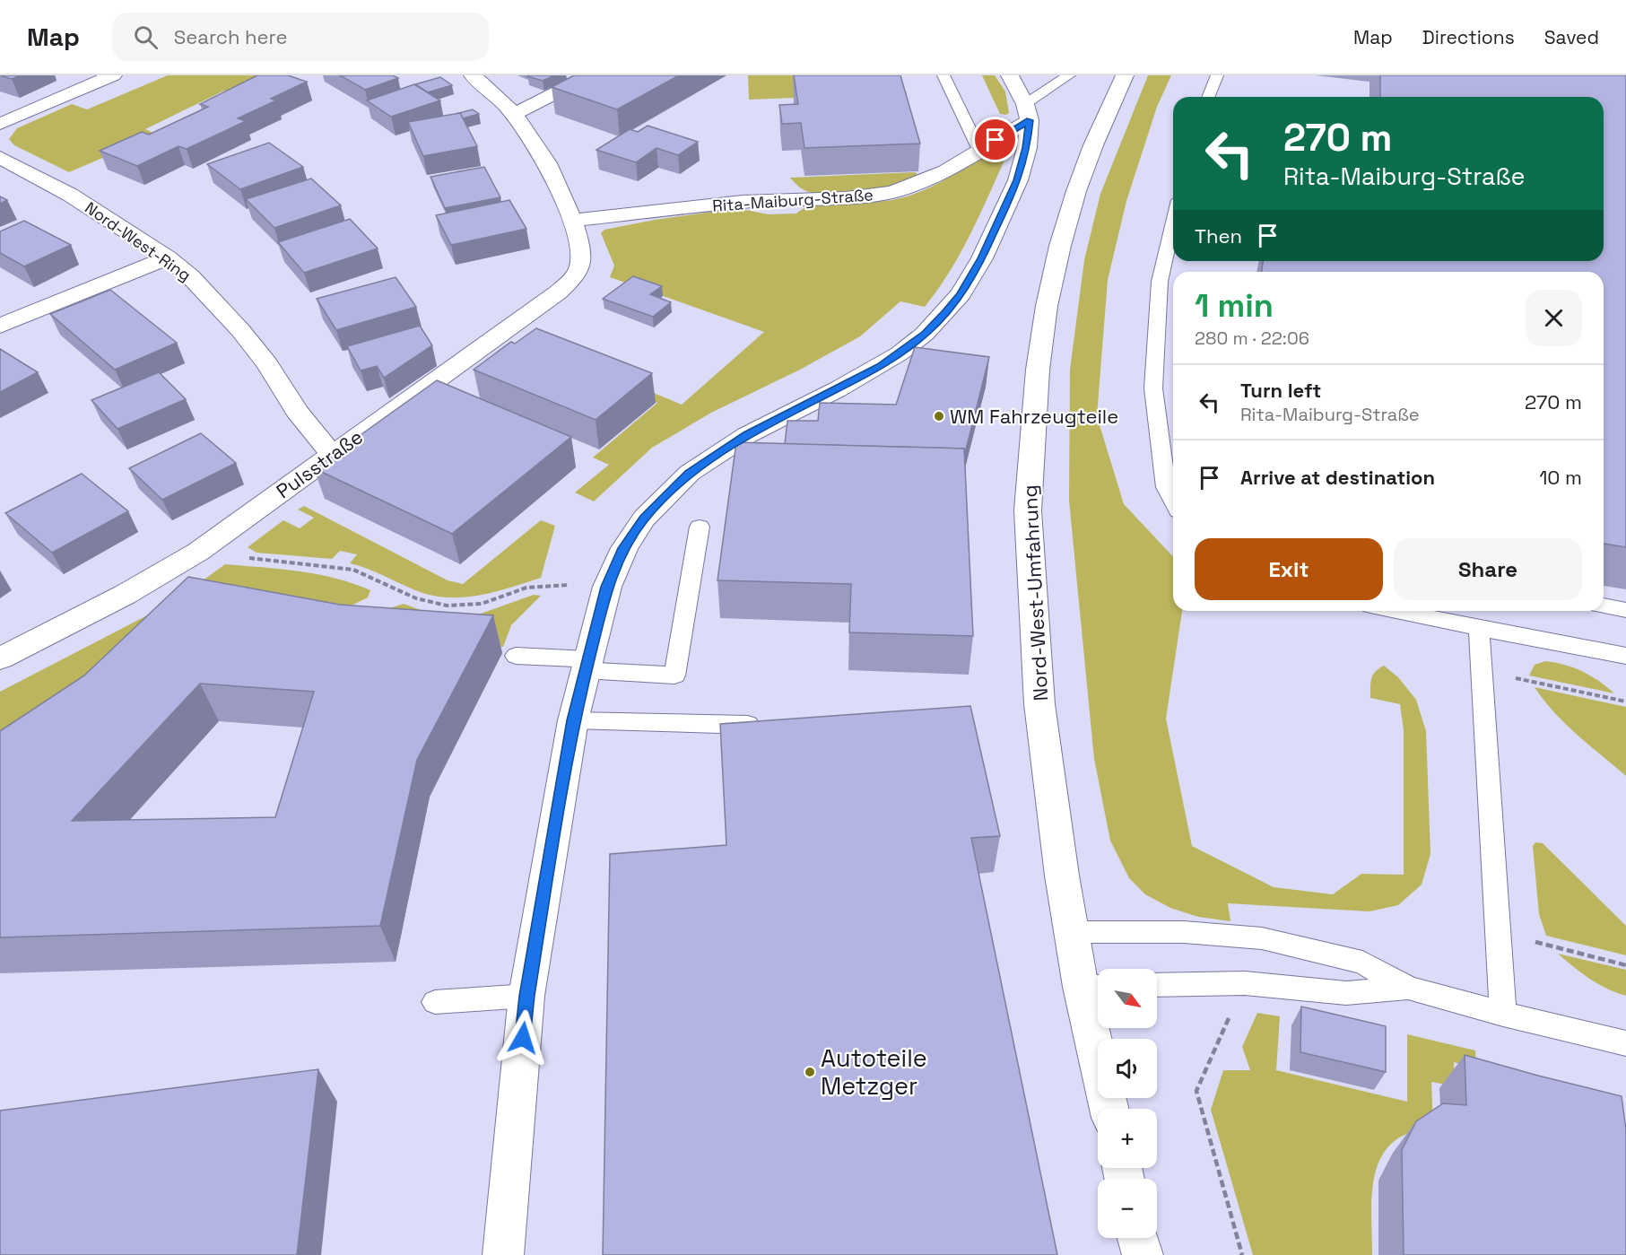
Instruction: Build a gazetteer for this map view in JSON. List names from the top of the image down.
{
  "streets": {
    "street": [
      "Rita-Maiburg-Straße",
      "Nord-West-Ring",
      "Pulsstraße",
      "Nord-West-Umfahrung"
    ]
  },
  "crossings": [
    ["Rita-Maiburg-Straße", "Pulsstraße"],
    ["Nord-West-Ring", "Pulsstraße"]
  ],
  "places": ["WM Fahrzeugteile", "Autoteile Metzger"],
  "north": "bottom right",
  "page": {
    "header": "Map",
    "search": "Search here",
    "nav": ["Map", "Directions", "Saved"],
    "turn": ["270 m", "Rita-Maiburg-Straße"],
    "then": "Then",
    "heading": ["1 min", "280 m · 22:06"],
    "list": [
      {
        "name": "Turn left",
        "note": "Rita-Maiburg-Straße",
        "value": "270 m"
      },
      {
        "name": "Arrive at destination",
        "value": "10 m"
      }
    ],
    "buttons": ["Exit", "Share"],
    "map_buttons": ["+", "−"]
  }
}
